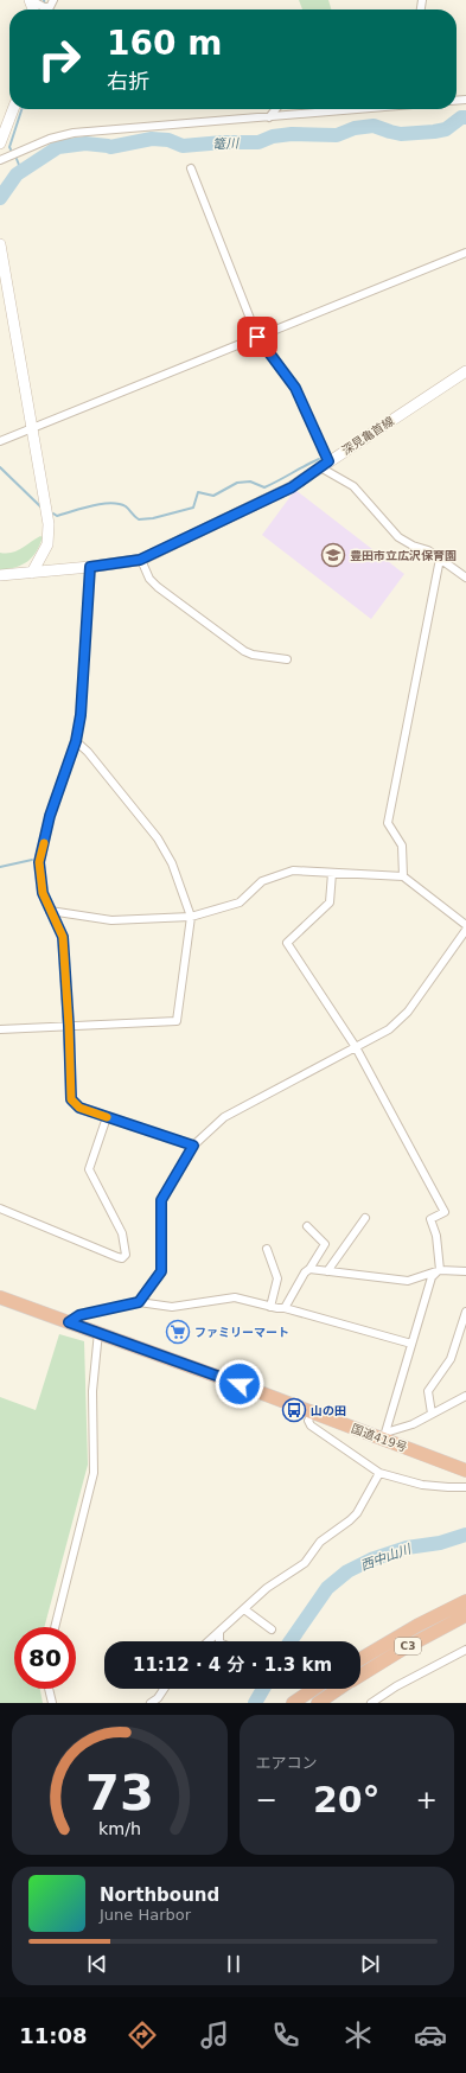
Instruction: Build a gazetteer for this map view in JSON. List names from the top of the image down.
{
  "streets": {
    "highway": ["国道419号", "C3"],
    "main road": ["深見亀首線"]
  },
  "water": ["篭川", "西中山川"],
  "places": {
    "school or university": ["豊田市立広沢保育園"],
    "supermarket": ["ファミリーマート"],
    "bus stop": ["山の田"]
  },
  "page": {
    "turn": ["160 m", "右折"],
    "limit": "80",
    "trip": "11:12 · 4 分 · 1.3 km",
    "tile": "エアコン",
    "heat": ["−", "20°", "+"],
    "song": ["Northbound", "June Harbor"],
    "tabs": "11:08",
    "gauge": ["73", "km/h"]
  }
}
